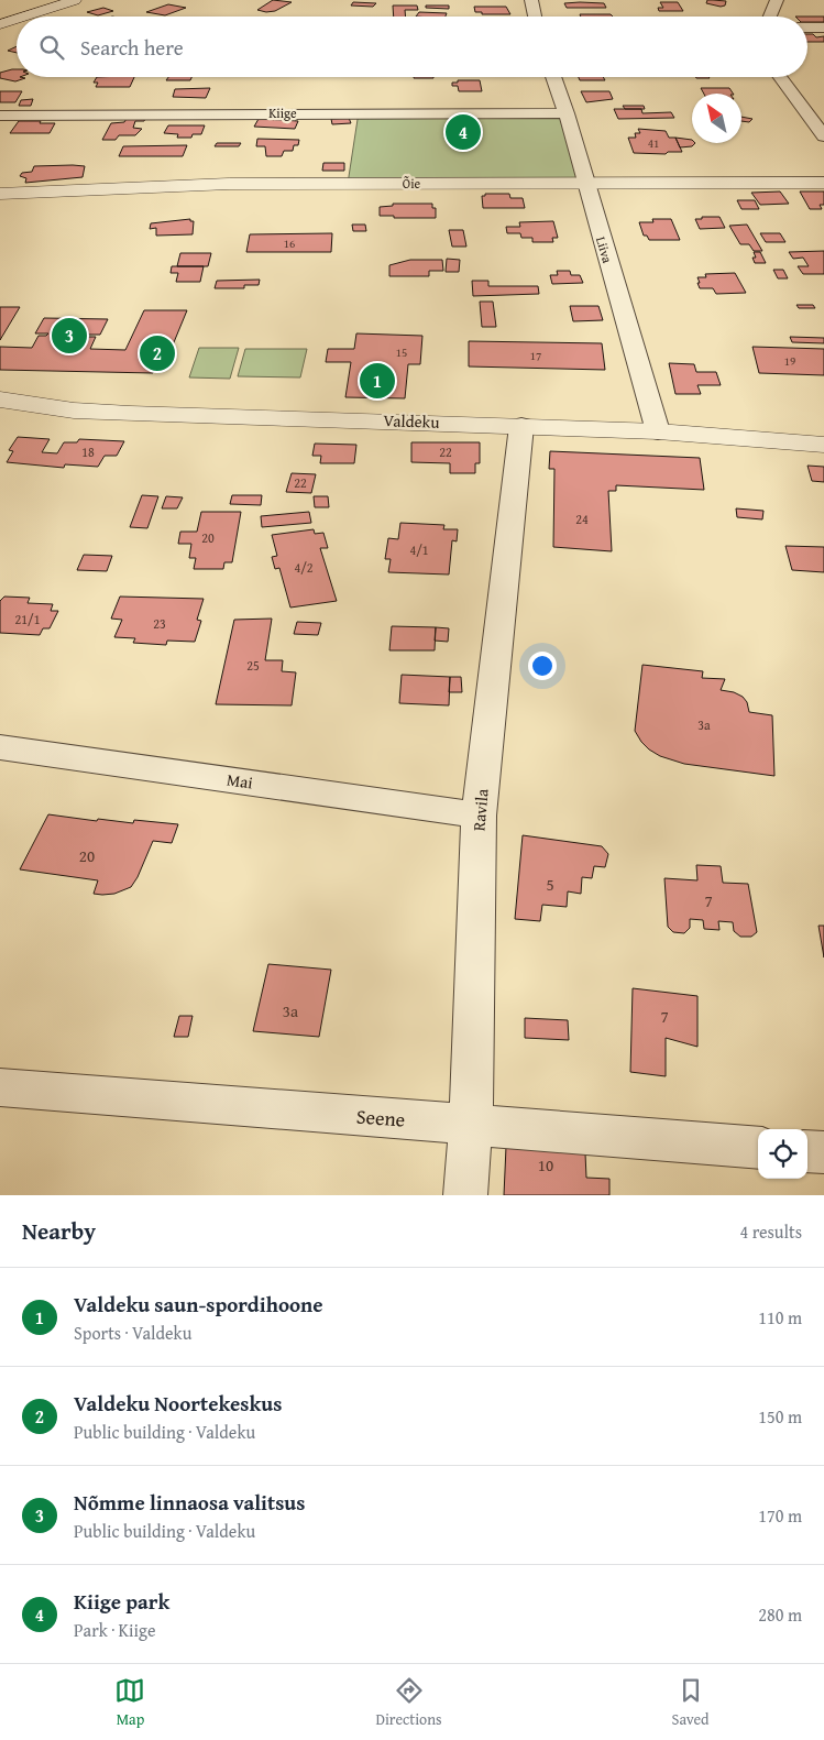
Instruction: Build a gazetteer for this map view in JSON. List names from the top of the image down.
{
  "streets": {
    "street": [
      "Kiige",
      "Õie",
      "Liiva",
      "Valdeku",
      "Mai",
      "Ravila",
      "Seene"
    ]
  },
  "crossings": [
    ["Kiige", "Liiva"],
    ["Õie", "Liiva"],
    ["Liiva", "Valdeku"],
    ["Valdeku", "Ravila"],
    ["Mai", "Ravila"],
    ["Ravila", "Seene"]
  ],
  "house_numbers": [
    "41",
    "16",
    "15",
    "17",
    "19",
    "18",
    "22",
    "22",
    "24",
    "20",
    "4/1",
    "4/2",
    "21/1",
    "23",
    "25",
    "3a",
    "20",
    "5",
    "7",
    "3a",
    "7",
    "10"
  ],
  "north": "top left",
  "page": {
    "search": "Search here",
    "pins": [
      "4",
      "3",
      "2",
      "1"
    ],
    "heading": ["Nearby", "4 results"],
    "list": [
      {
        "mark": "1",
        "name": "Valdeku saun-spordihoone",
        "note": "Sports · Valdeku",
        "value": "110 m"
      },
      {
        "mark": "2",
        "name": "Valdeku Noortekeskus",
        "note": "Public building · Valdeku",
        "value": "150 m"
      },
      {
        "mark": "3",
        "name": "Nõmme linnaosa valitsus",
        "note": "Public building · Valdeku",
        "value": "170 m"
      },
      {
        "mark": "4",
        "name": "Kiige park",
        "note": "Park · Kiige",
        "value": "280 m"
      }
    ],
    "nav": ["Map", "Directions", "Saved"]
  }
}
